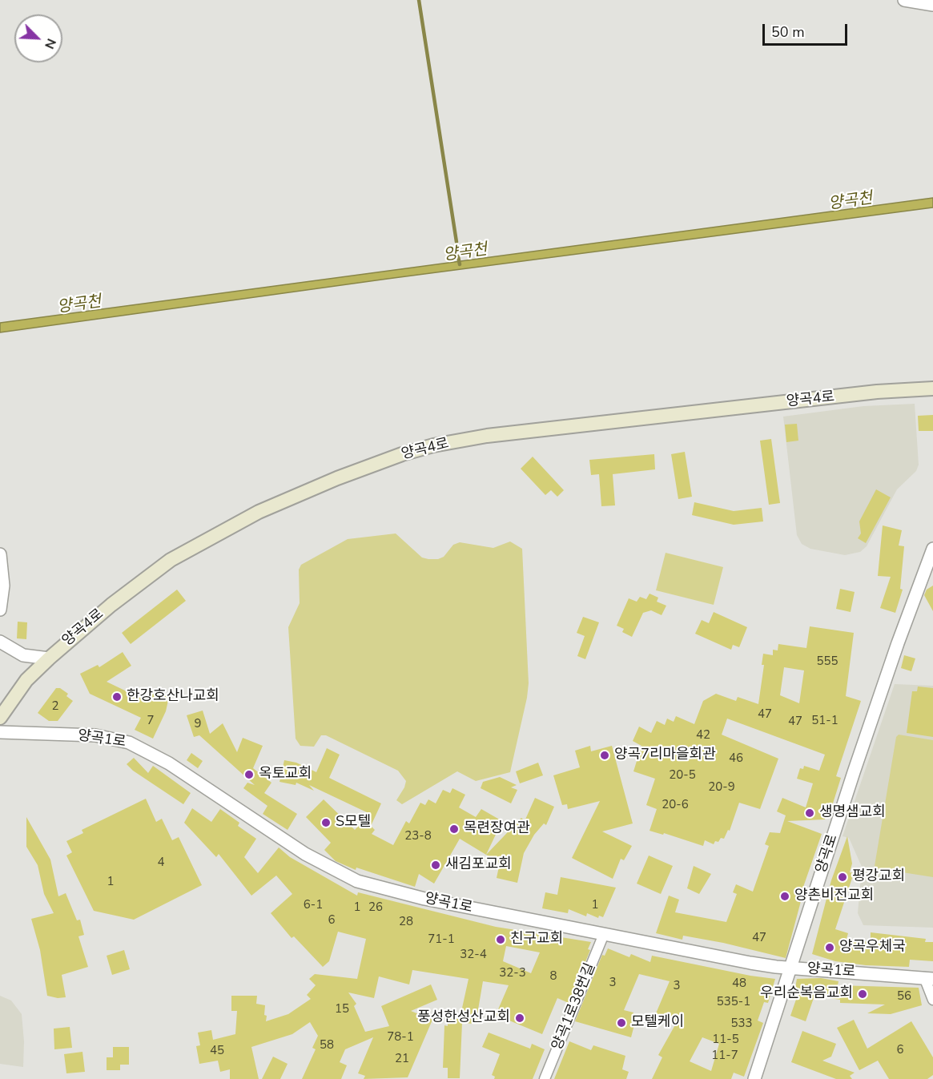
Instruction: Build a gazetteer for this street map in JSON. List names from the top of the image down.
{
  "streets": {
    "main road": ["양곡4로"],
    "street": ["양곡1로", "양곡로", "양곡1로38번길"]
  },
  "crossings": [
    ["양곡1로", "양곡로"],
    ["양곡1로", "양곡1로38번길"]
  ],
  "water": ["양곡천"],
  "places": [
    "한강호산나교회",
    "양곡7리마을회관",
    "옥토교회",
    "생명샘교회",
    "S모텔",
    "목련장여관",
    "새김포교회",
    "평강교회",
    "양촌비전교회",
    "친구교회",
    "양곡우체국",
    "우리순복음교회",
    "풍성한성산교회",
    "모텔케이"
  ],
  "house_numbers": [
    "555",
    "2",
    "47",
    "7",
    "51-1",
    "47",
    "9",
    "42",
    "46",
    "20-5",
    "20-9",
    "20-6",
    "23-8",
    "4",
    "1",
    "6-1",
    "1",
    "1",
    "26",
    "6",
    "28",
    "47",
    "71-1",
    "32-4",
    "32-3",
    "8",
    "3",
    "48",
    "3",
    "56",
    "535-1",
    "15",
    "533",
    "78-1",
    "11-5",
    "58",
    "6",
    "45",
    "11-7",
    "21"
  ],
  "scale_bar": "50 m",
  "north": "bottom right"
}
